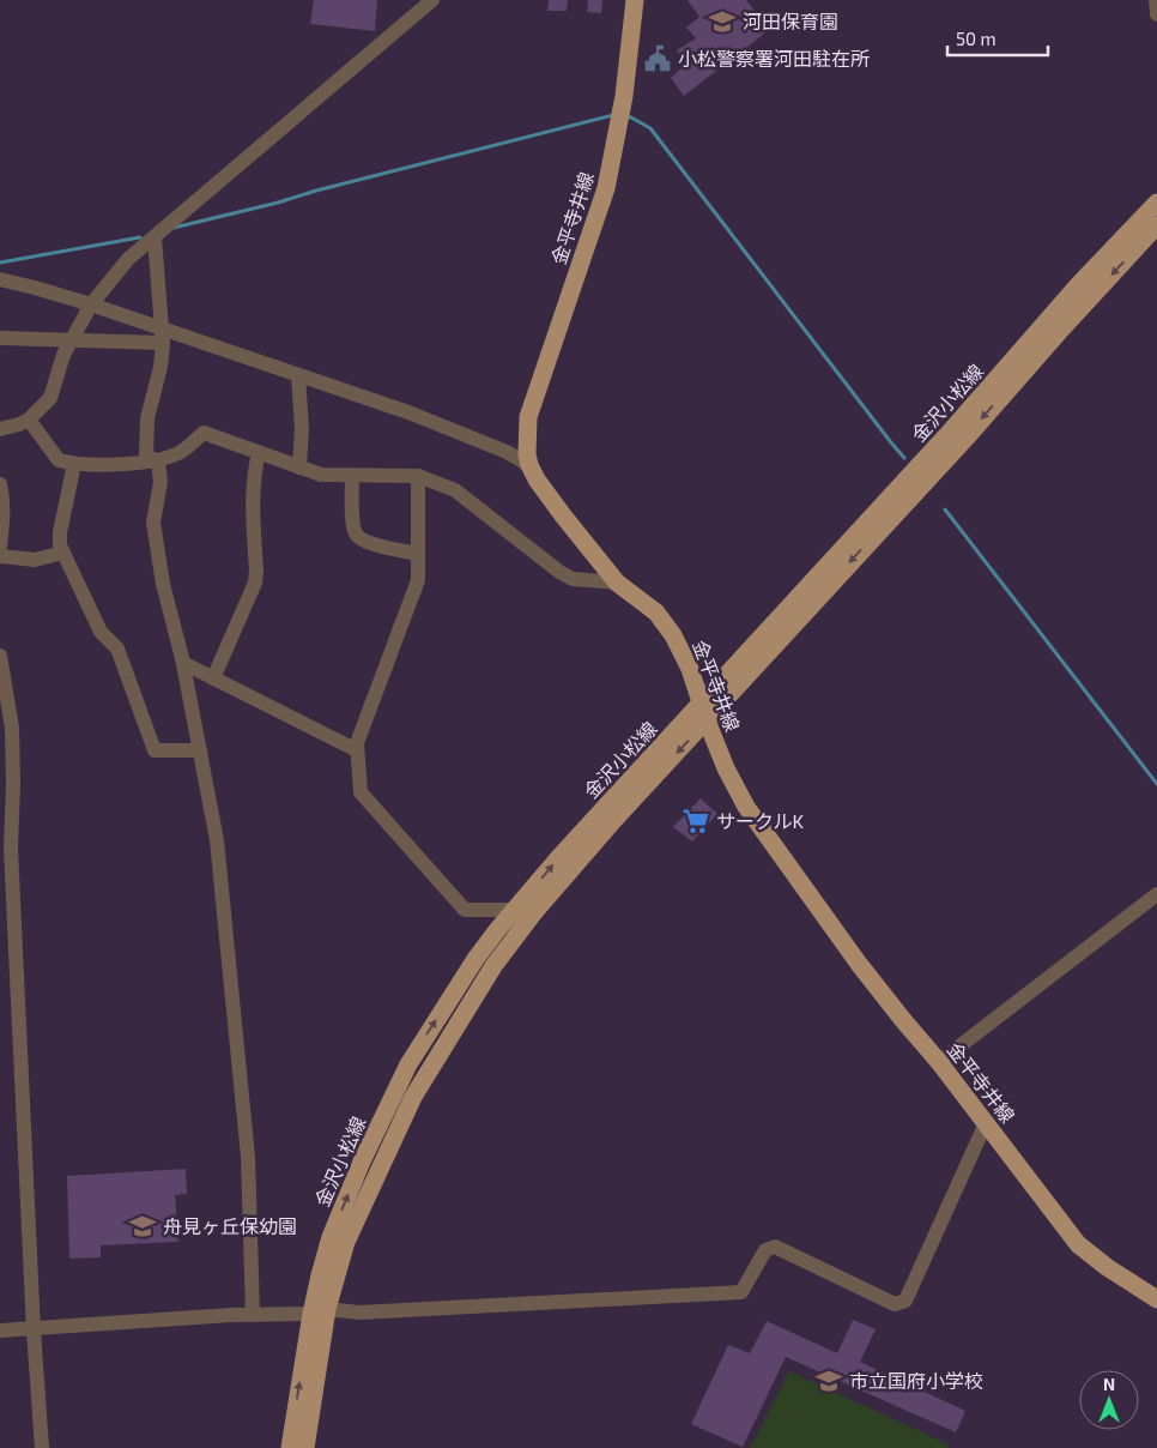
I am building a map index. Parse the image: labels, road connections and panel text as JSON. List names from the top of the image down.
{
  "streets": {
    "main road": ["金平寺井線", "金沢小松線"]
  },
  "crossings": [
    ["金平寺井線", "金沢小松線"]
  ],
  "places": {
    "school or university": ["河田保育園", "舟見ヶ丘保幼園", "市立国府小学校"],
    "public building": ["小松警察署河田駐在所"],
    "supermarket": ["サークルK"]
  },
  "scale_bar": "50 m",
  "north": "top"
}
